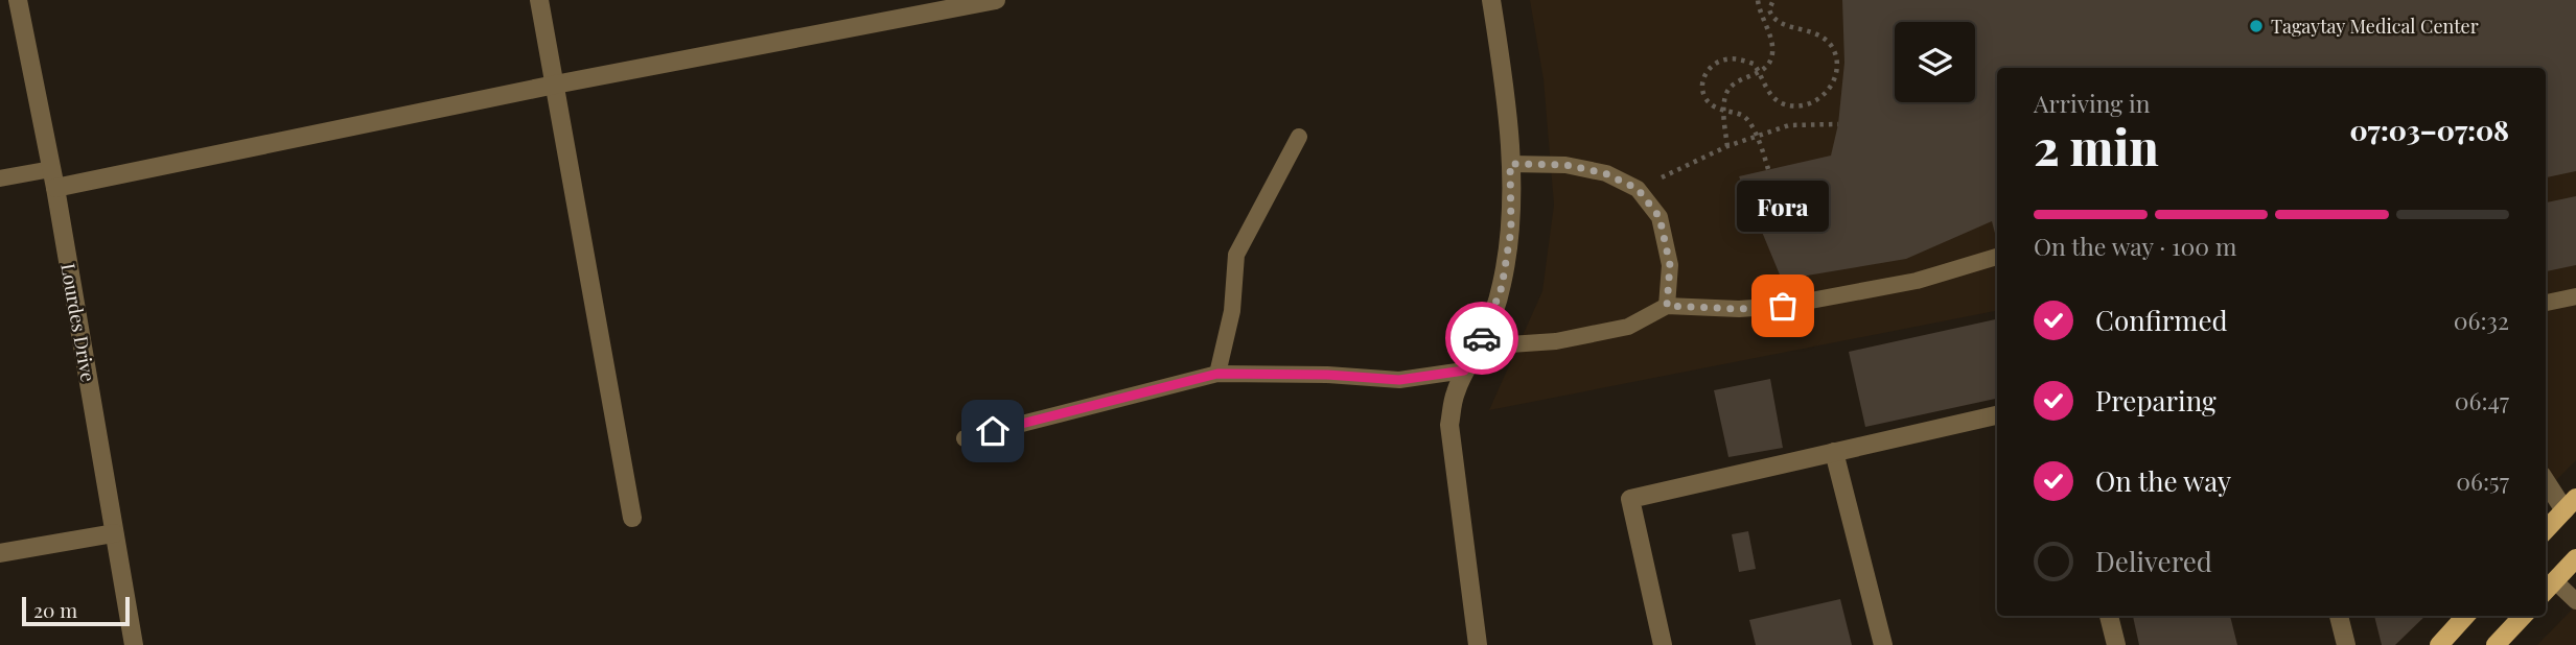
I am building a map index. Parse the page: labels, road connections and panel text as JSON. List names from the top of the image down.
{
  "streets": {
    "street": ["Lourdes Drive"]
  },
  "places": ["Tagaytay Medical Center", "Fora"],
  "scale_bar": "20 m",
  "page": {
    "heading": ["2 min", "Arriving in", "07:03–07:08"],
    "bubble": "Fora",
    "bar": "On the way · 100 m",
    "list": [
      ["Confirmed", "06:32"],
      ["Preparing", "06:47"],
      ["On the way", "06:57"],
      "Delivered"
    ],
    "scale": "20 m"
  }
}
